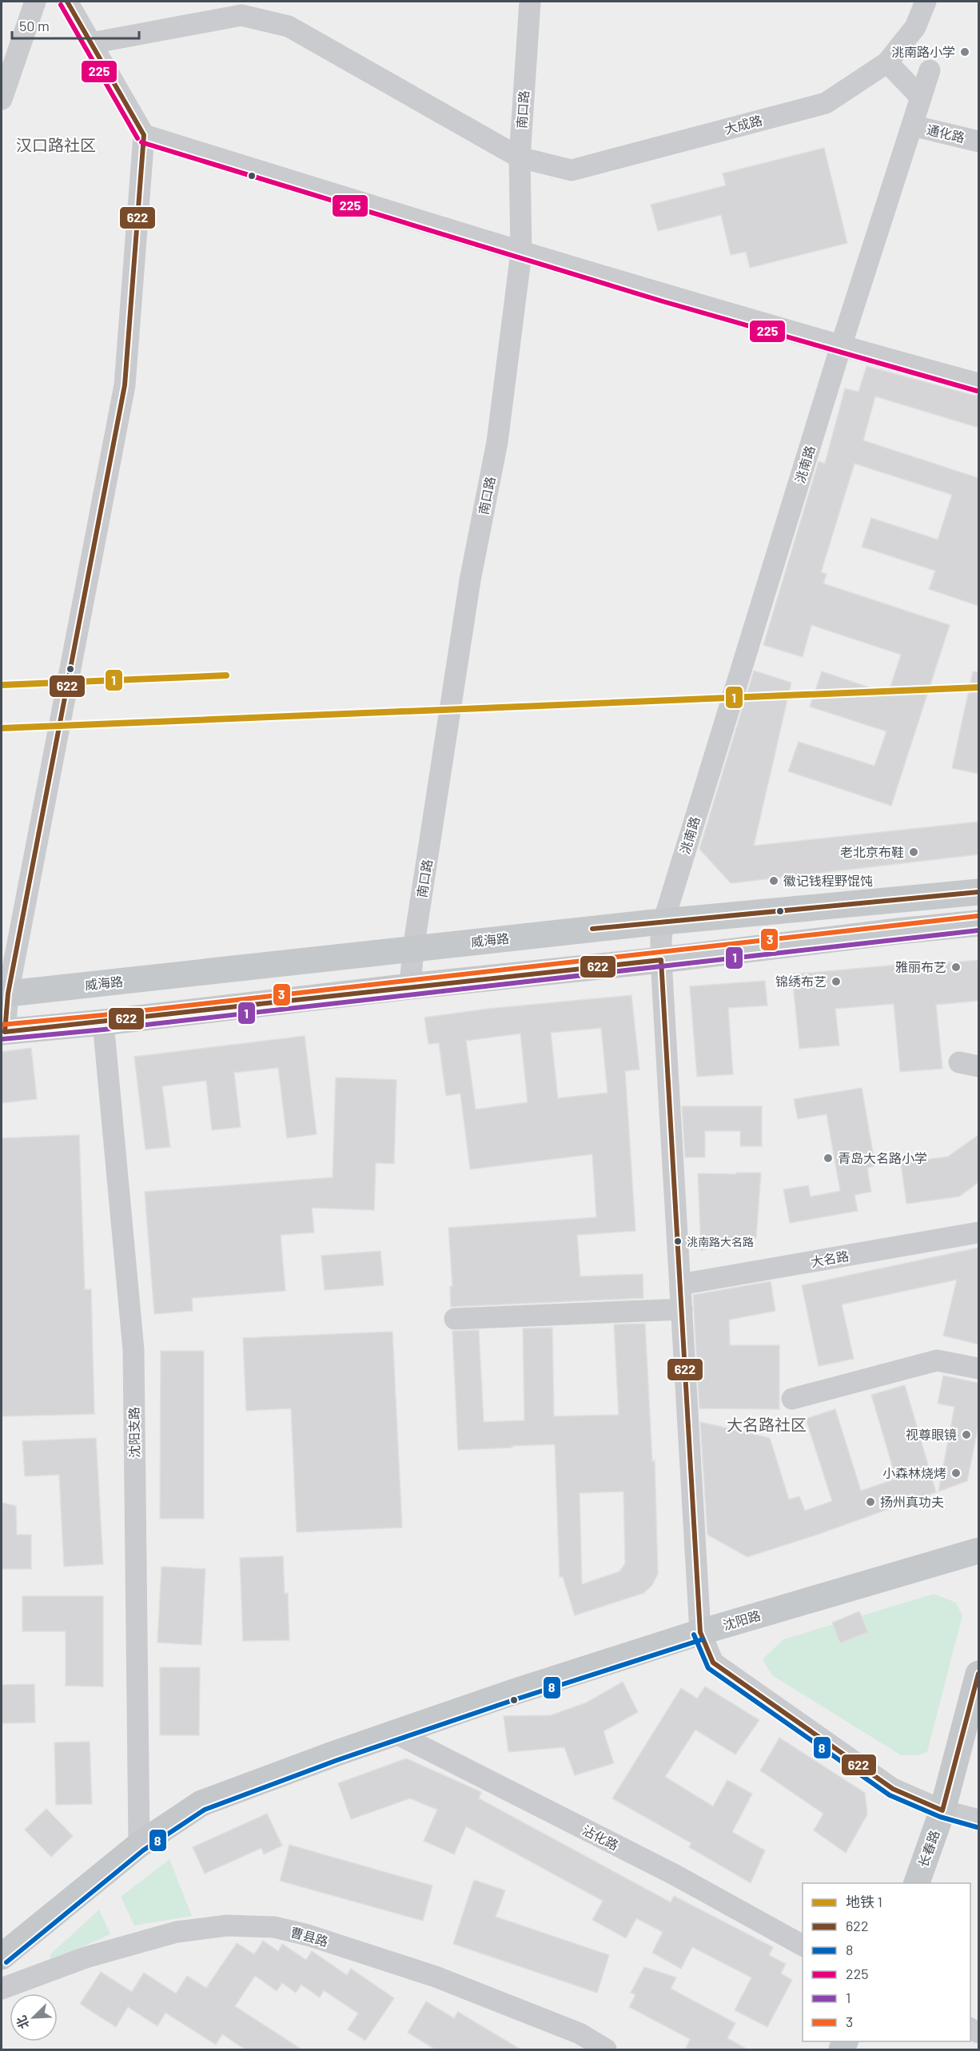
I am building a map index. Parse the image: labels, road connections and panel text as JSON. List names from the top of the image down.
{
  "streets": {
    "main road": ["威海路", "沈阳路", "长春路"],
    "street": [
      "南口路",
      "大成路",
      "通化路",
      "洮南路",
      "大名路",
      "沈阳支路",
      "沾化路",
      "曹县路"
    ]
  },
  "crossings": [
    ["南口路", "大成路"],
    ["南口路", "威海路"],
    ["通化路", "洮南路"],
    ["洮南路", "威海路"],
    ["洮南路", "大名路"],
    ["洮南路", "沈阳路"],
    ["洮南路", "长春路"],
    ["沈阳支路", "沈阳路"],
    ["沈阳路", "沾化路"]
  ],
  "districts": ["汉口路社区", "大名路社区"],
  "places": [
    "洮南路小学",
    "老北京布鞋",
    "徽记钱程野馄饨",
    "雅丽布艺",
    "锦绣布艺",
    "青岛大名路小学",
    "洮南路大名路",
    "视尊眼镜",
    "小森林烧烤",
    "扬州真功夫"
  ],
  "lines": [
    "transit line 622",
    "transit line 225",
    "metro line 1",
    "transit line 3",
    "transit line 1",
    "transit line 8"
  ],
  "legend": [
    "地铁 1",
    "622",
    "8",
    "225",
    "1",
    "3"
  ],
  "scale_bar": "50 m",
  "north": "bottom left"
}
